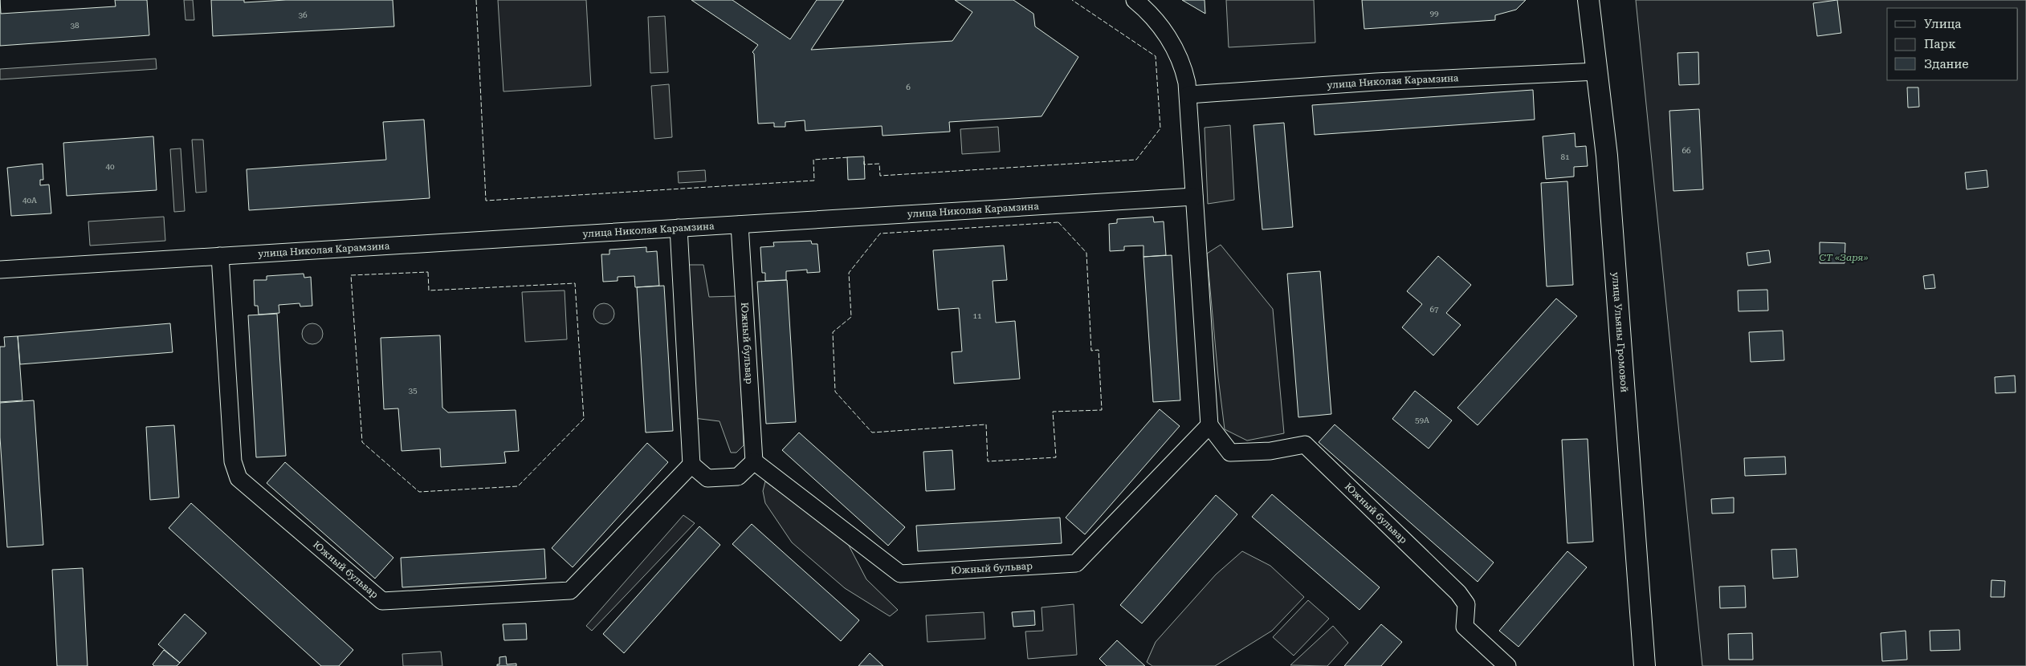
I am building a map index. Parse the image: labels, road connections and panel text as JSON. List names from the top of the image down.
{
  "streets": {
    "main road": ["улица Ульяны Громовой"],
    "street": ["улица Николая Карамзина", "Южный бульвар"]
  },
  "crossings": [
    ["улица Николая Карамзина", "улица Ульяны Громовой"],
    ["улица Николая Карамзина", "Южный бульвар"]
  ],
  "parks": ["СТ «Заря»"],
  "house_numbers": [
    "99",
    "36",
    "38",
    "6",
    "66",
    "81",
    "40",
    "40А",
    "67",
    "11",
    "35",
    "59А"
  ],
  "legend": ["Улица", "Парк", "Здание"]
}
